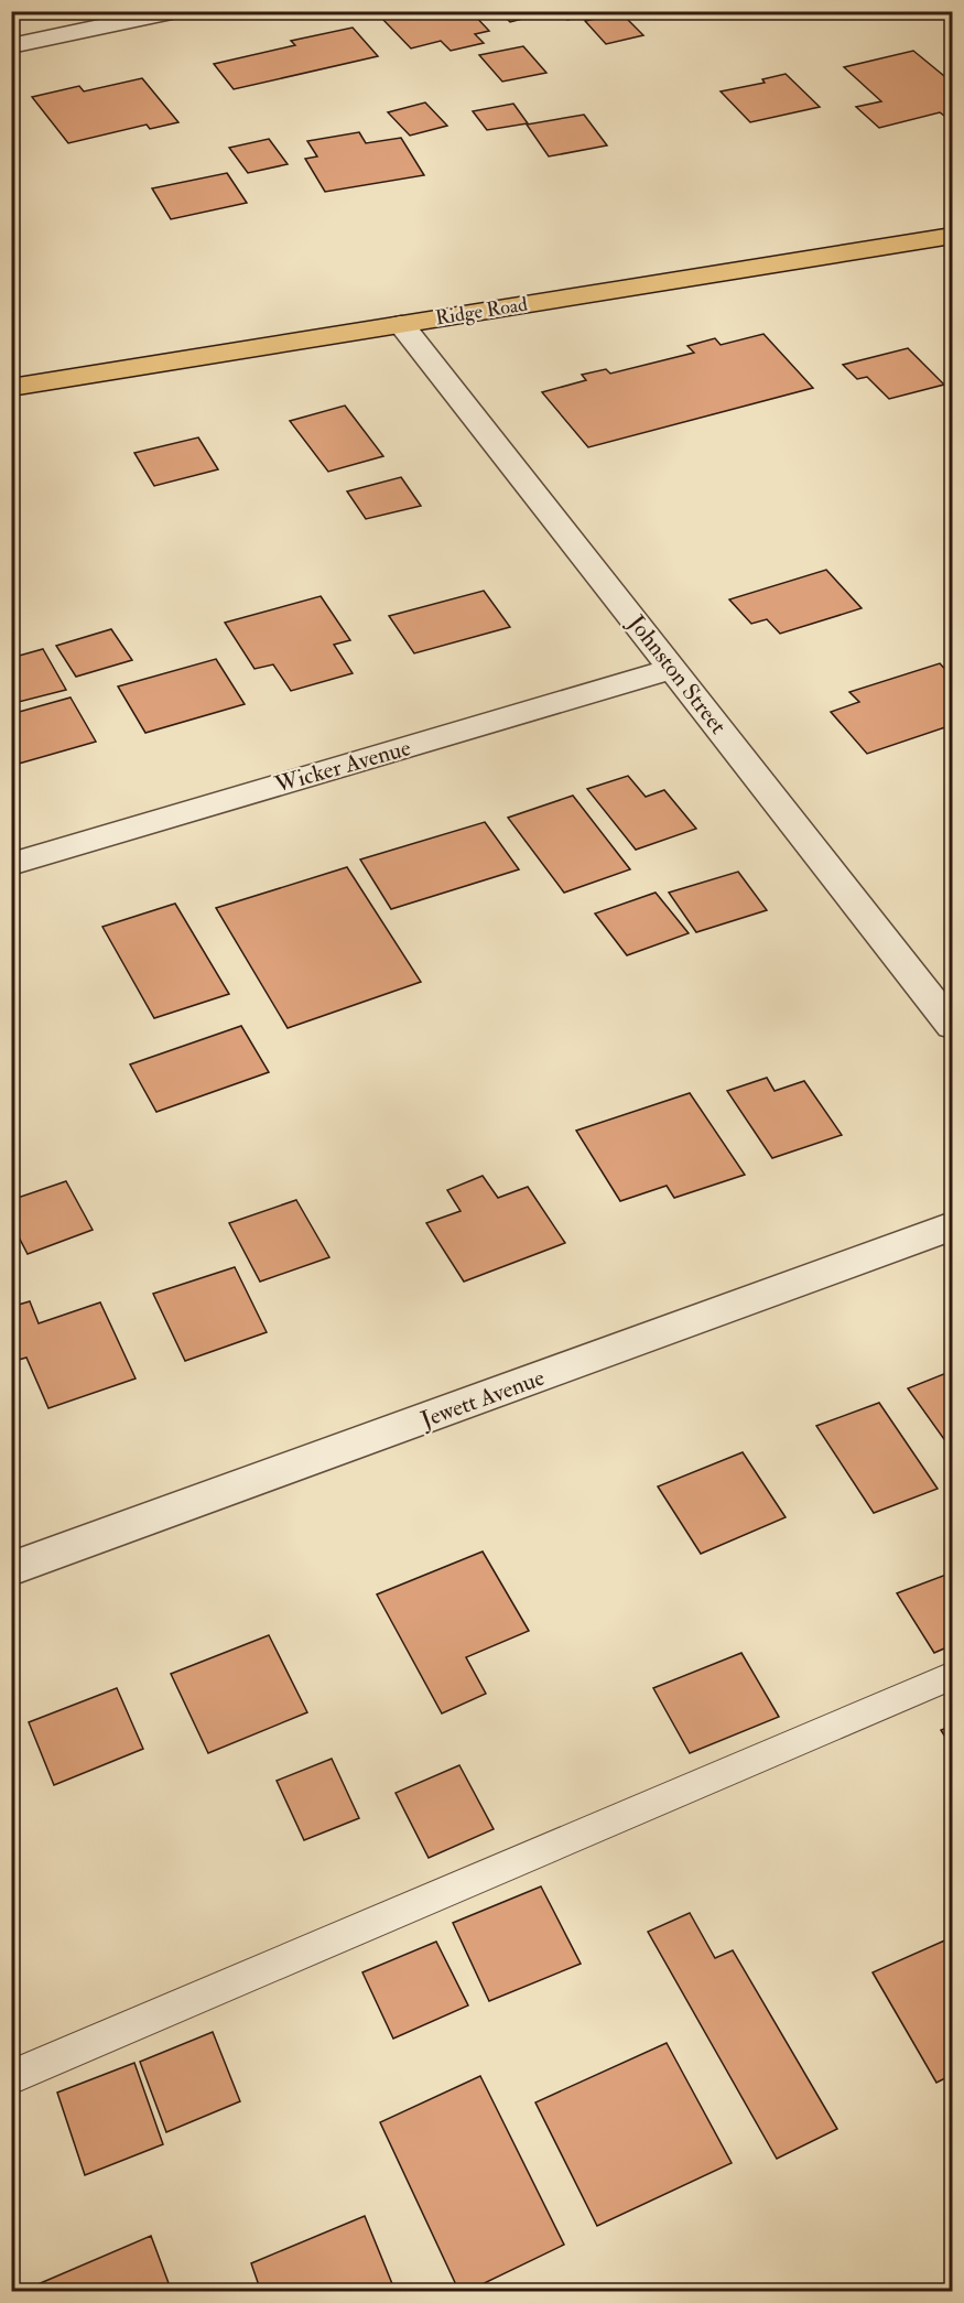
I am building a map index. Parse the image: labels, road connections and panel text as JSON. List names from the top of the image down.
{
  "streets": {
    "main road": ["Ridge Road"],
    "street": ["Johnston Street", "Wicker Avenue", "Jewett Avenue"]
  },
  "crossings": [
    ["Ridge Road", "Johnston Street"],
    ["Johnston Street", "Wicker Avenue"]
  ]
}
